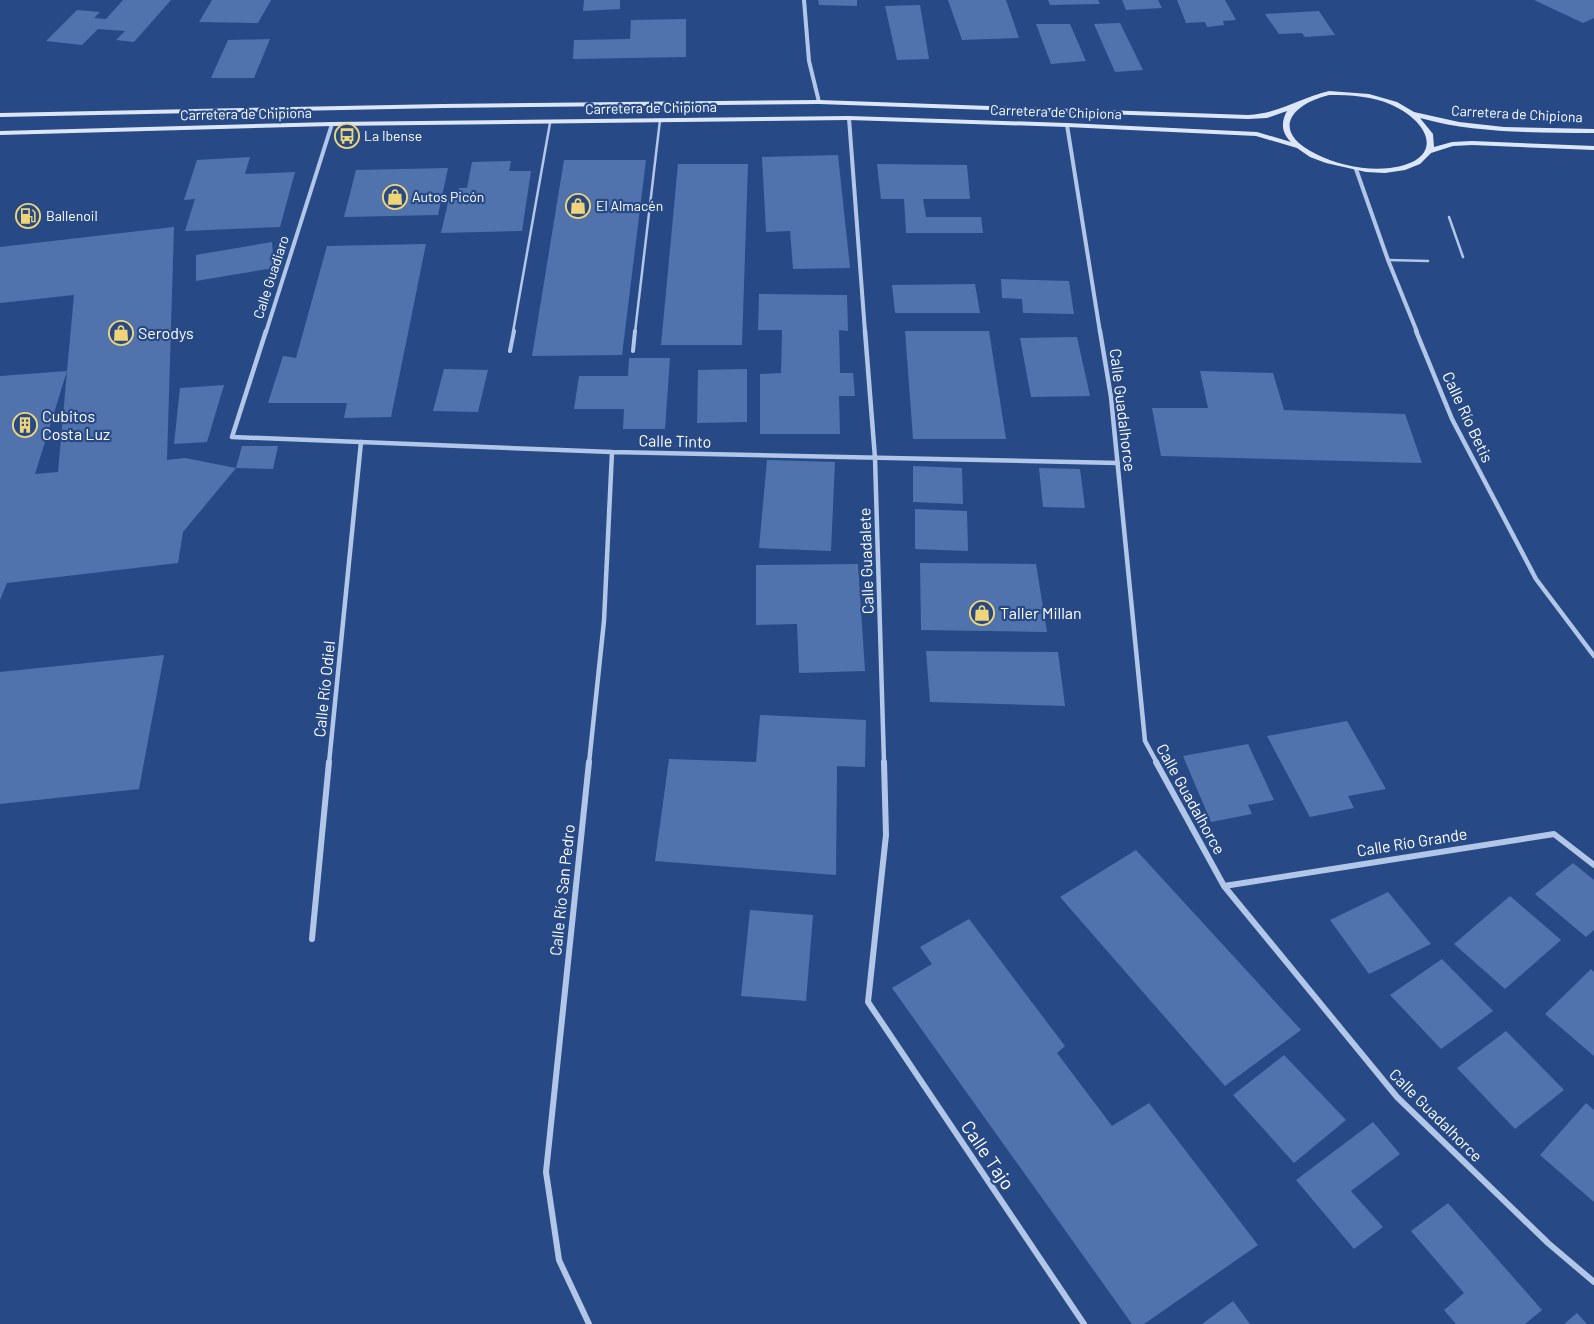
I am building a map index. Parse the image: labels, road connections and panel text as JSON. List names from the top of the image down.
{
  "streets": {
    "main road": ["Carretera de Chipiona"],
    "street": [
      "Calle Guadiaro",
      "Calle Guadalhorce",
      "Calle Río Betis",
      "Calle Tinto",
      "Calle Guadalete",
      "Calle Río Odiel",
      "Calle Río Grande",
      "Calle Río San Pedro",
      "Calle Tajo"
    ]
  },
  "crossings": [
    ["Carretera de Chipiona", "Calle Guadiaro"],
    ["Carretera de Chipiona", "Calle Guadalhorce"],
    ["Carretera de Chipiona", "Calle Río Betis"],
    ["Carretera de Chipiona", "Calle Guadalete"],
    ["Calle Guadiaro", "Calle Tinto"],
    ["Calle Guadalhorce", "Calle Tinto"],
    ["Calle Guadalhorce", "Calle Río Grande"],
    ["Calle Tinto", "Calle Guadalete"],
    ["Calle Tinto", "Calle Río Odiel"],
    ["Calle Tinto", "Calle Río San Pedro"],
    ["Calle Guadalete", "Calle Tajo"]
  ],
  "places": {
    "bus stop": ["La Ibense"],
    "shop": [
      "Autos Picón",
      "El Almacén",
      "Serodys",
      "Taller Millan"
    ],
    "fuel station": ["Ballenoil"],
    "building": ["Cubitos Costa Luz"]
  }
}
